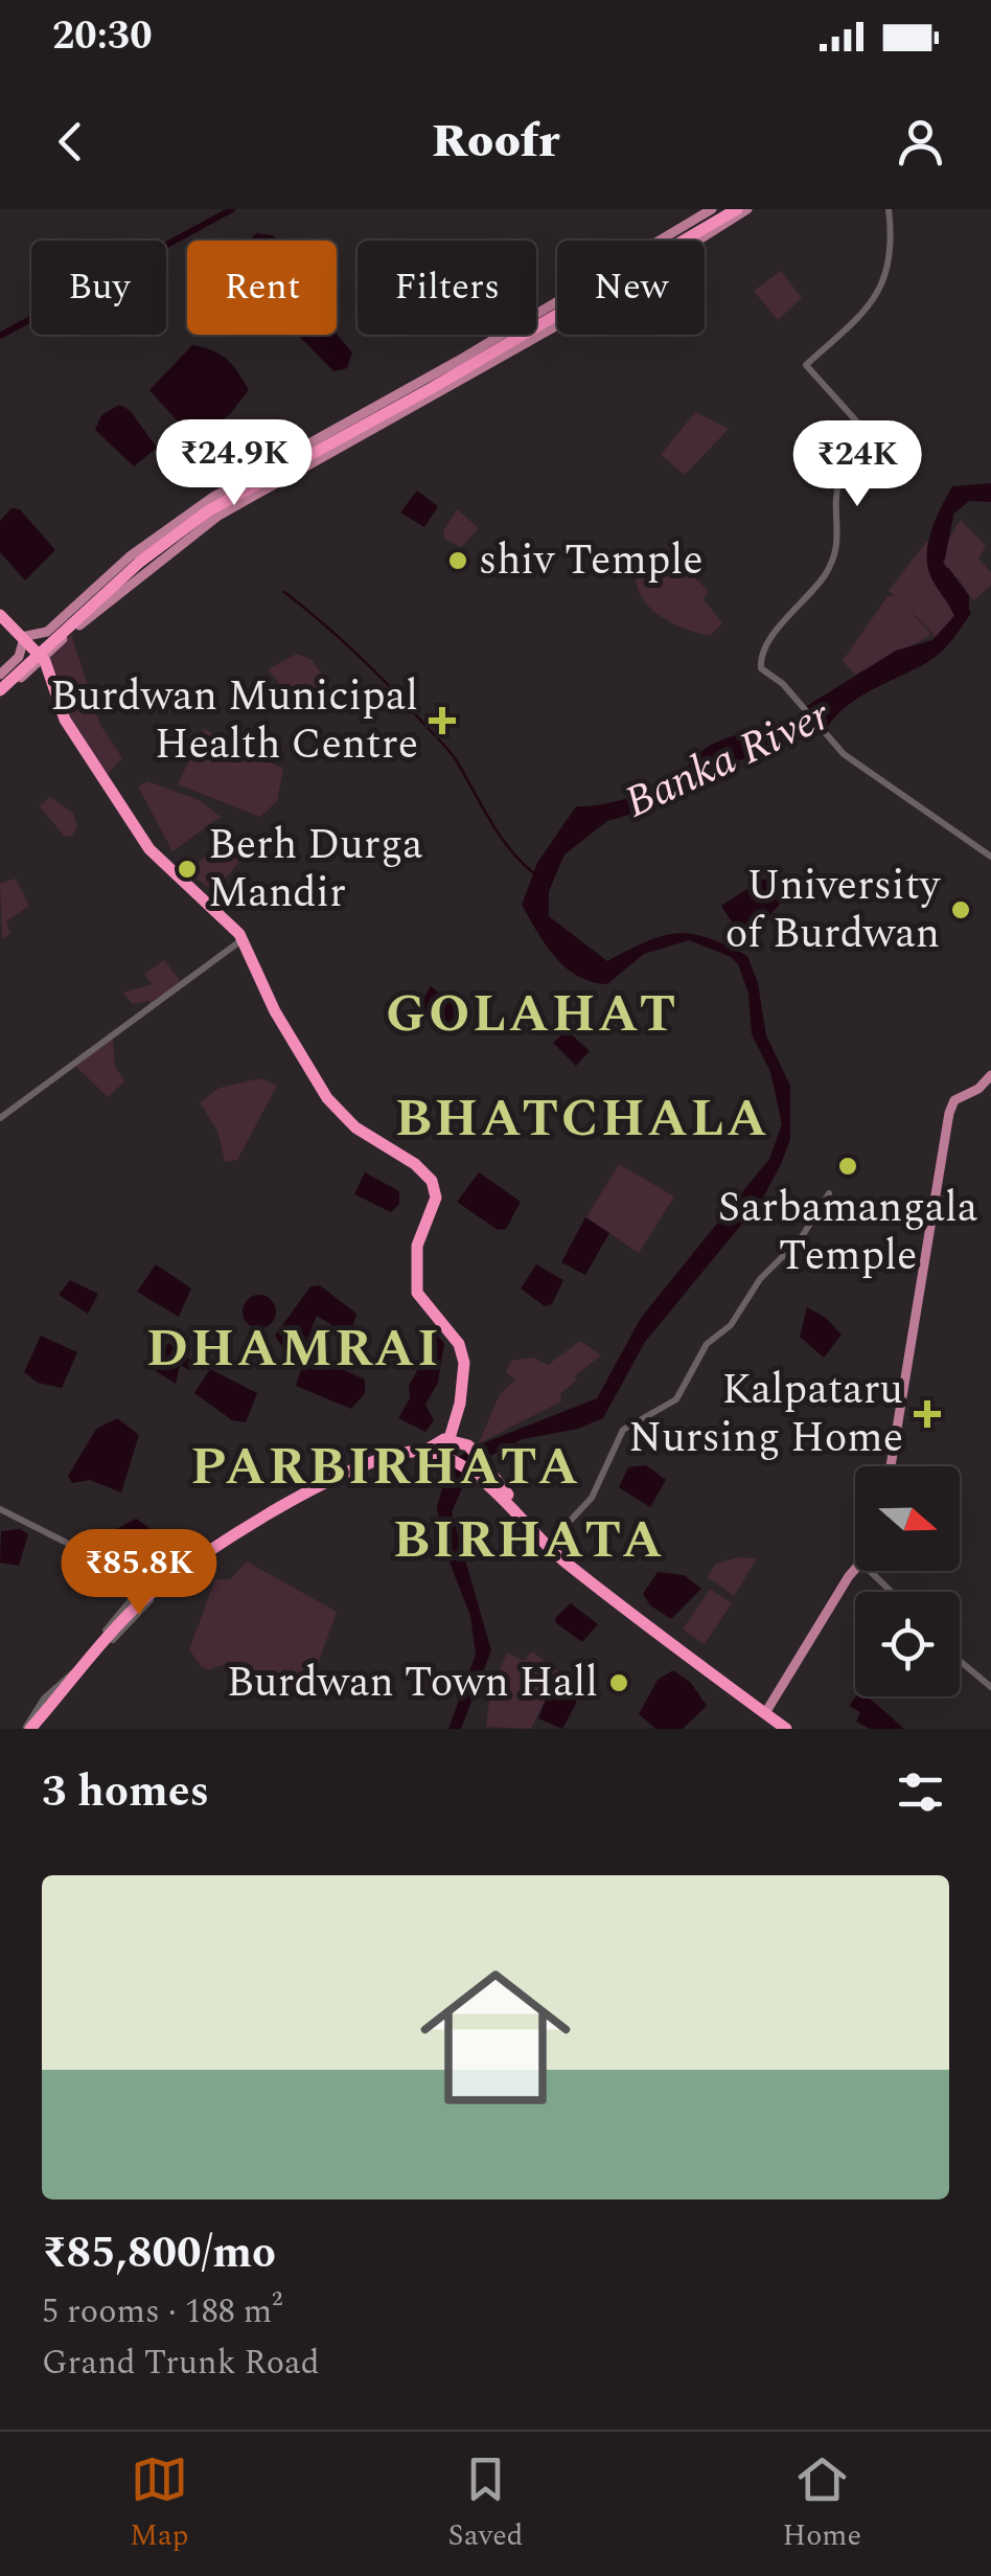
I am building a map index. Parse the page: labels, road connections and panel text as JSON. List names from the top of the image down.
{
  "districts": [
    "GOLAHAT",
    "BHATCHALA",
    "DHAMRAI",
    "PARBIRHATA",
    "BIRHATA"
  ],
  "water": ["Banka River"],
  "places": {
    "other": [
      "shiv Temple",
      "Berh Durga Mandir",
      "University of Burdwan",
      "Sarbamangala Temple",
      "Burdwan Town Hall"
    ],
    "health": ["Burdwan Municipal Health Centre", "Kalpataru Nursing Home"]
  },
  "north": "right",
  "page": {
    "status": "20:30",
    "header": "Roofr",
    "chip": [
      "Buy",
      "Rent",
      "Filters",
      "New"
    ],
    "price": ["₹24.9K", "₹24K", "₹85.8K"],
    "heading": "3 homes",
    "list": [
      {
        "name": "₹85,800/mo",
        "note": "5 rooms · 188 m² · Grand Trunk Road"
      }
    ],
    "tabs": ["Map", "Saved", "Home"]
  }
}
